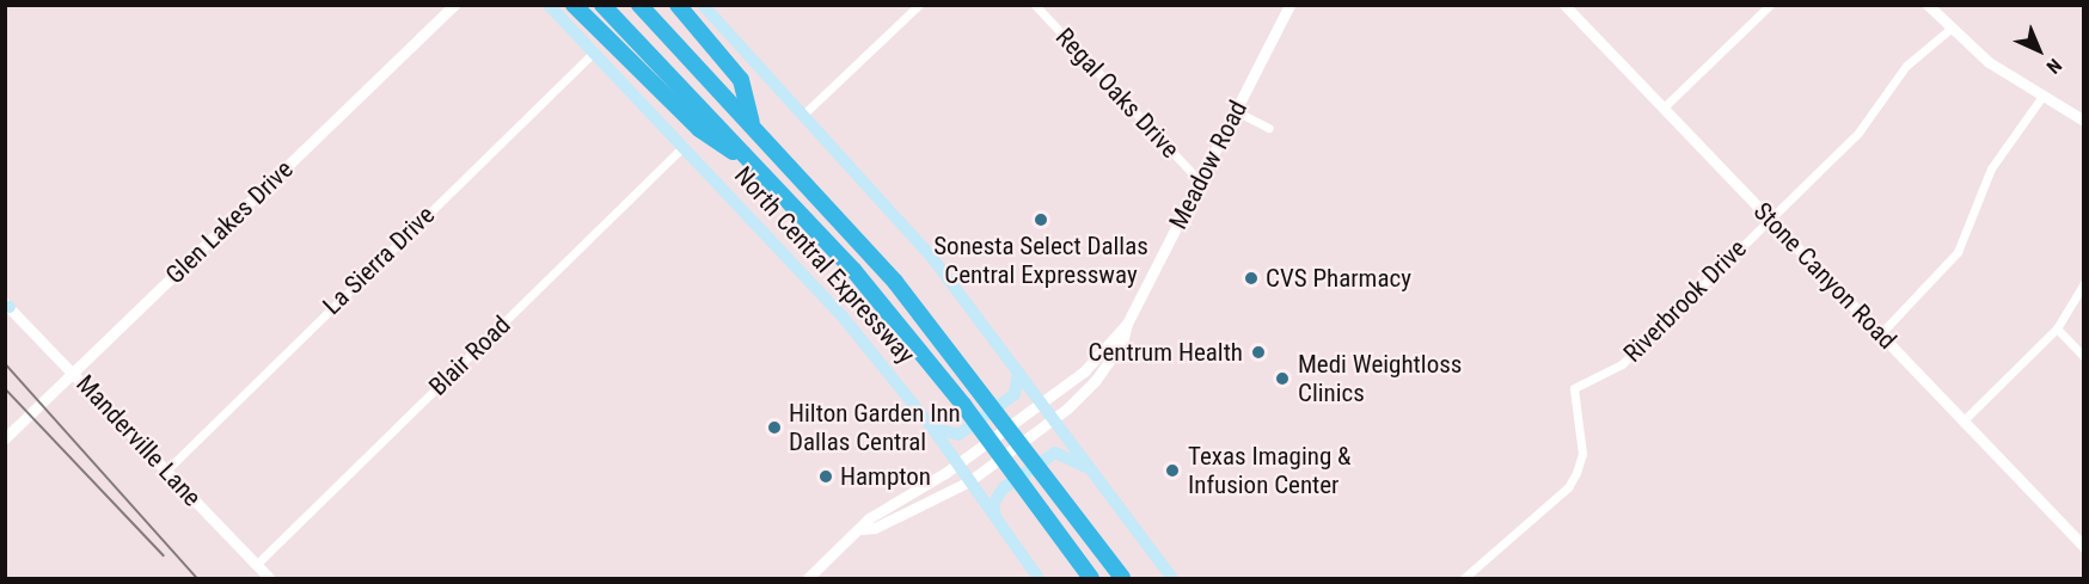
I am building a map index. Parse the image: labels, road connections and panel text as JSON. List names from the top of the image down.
{
  "streets": {
    "highway": ["North Central Expressway"],
    "street": [
      "Regal Oaks Drive",
      "Meadow Road",
      "Glen Lakes Drive",
      "La Sierra Drive",
      "Stone Canyon Road",
      "Riverbrook Drive",
      "Blair Road",
      "Manderville Lane"
    ]
  },
  "crossings": [
    ["Regal Oaks Drive", "Meadow Road"],
    ["Meadow Road", "North Central Expressway"],
    ["Glen Lakes Drive", "Manderville Lane"],
    ["La Sierra Drive", "North Central Expressway"],
    ["La Sierra Drive", "Manderville Lane"],
    ["North Central Expressway", "Blair Road"],
    ["Stone Canyon Road", "Riverbrook Drive"],
    ["Blair Road", "Manderville Lane"]
  ],
  "places": [
    "Sonesta Select Dallas Central Expressway",
    "CVS Pharmacy",
    "Centrum Health",
    "Medi Weightloss Clinics",
    "Hilton Garden Inn Dallas Central",
    "Texas Imaging & Infusion Center",
    "Hampton"
  ],
  "north": "bottom right"
}
